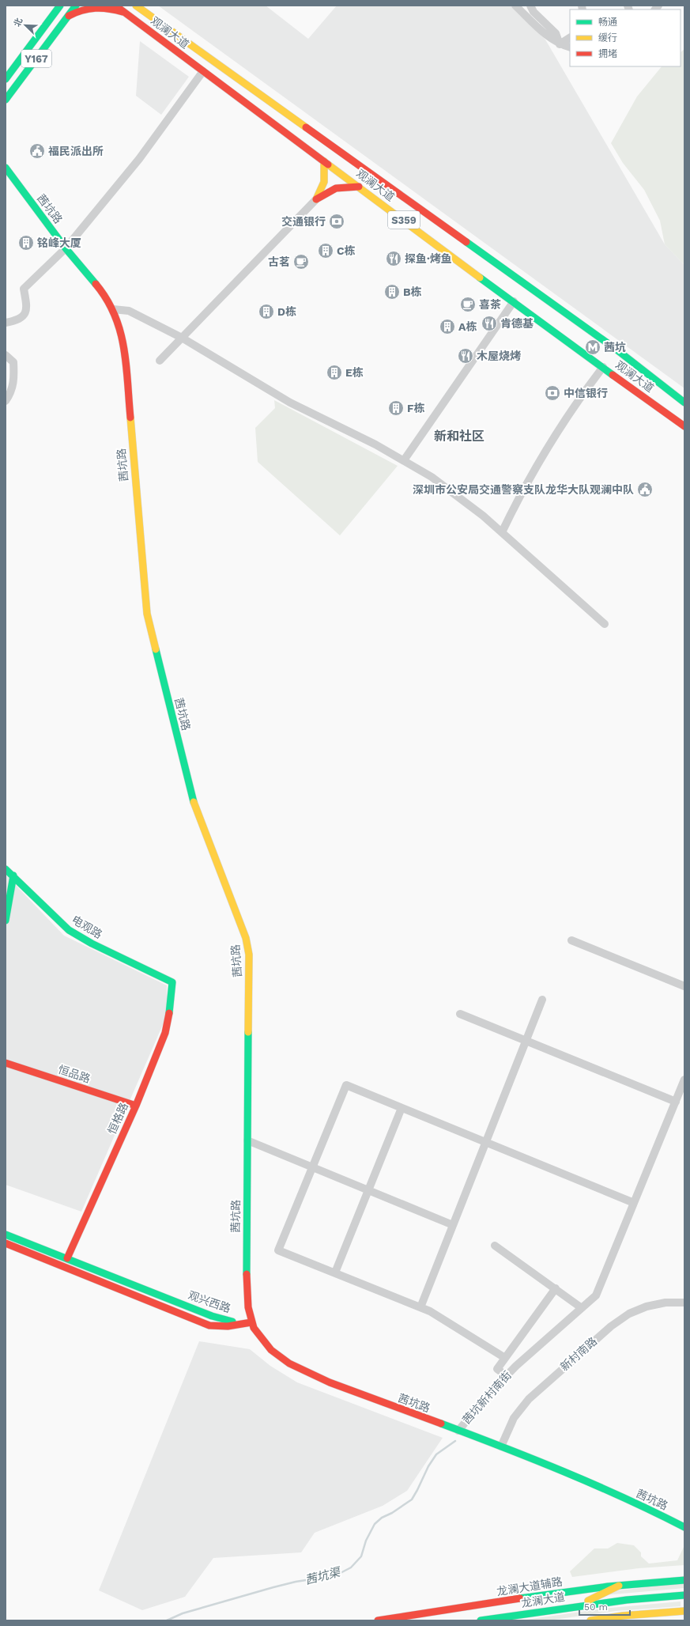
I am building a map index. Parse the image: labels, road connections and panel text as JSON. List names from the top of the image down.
{
  "streets": {
    "main road": [
      "观澜大道",
      "Y167",
      "茜坑路",
      "S359",
      "电观路",
      "恒品路",
      "恒格路",
      "观兴西路",
      "龙澜大道辅路",
      "龙澜大道"
    ],
    "street": ["新村南路", "茜坑新村南街"]
  },
  "crossings": [
    ["茜坑路", "观兴西路"],
    ["茜坑路", "新村南路"],
    ["茜坑路", "茜坑新村南街"],
    ["电观路", "恒格路"],
    ["恒品路", "恒格路"],
    ["恒格路", "观兴西路"]
  ],
  "districts": ["新和社区"],
  "water": ["茜坑渠"],
  "places": {
    "public building": ["福民派出所", "深圳市公安局交通警察支队龙华大队观澜中队"],
    "bank": ["交通银行", "中信银行"],
    "building": [
      "铭峰大厦",
      "C栋",
      "B栋",
      "D栋",
      "A栋",
      "E栋",
      "F栋"
    ],
    "restaurant": ["探鱼·烤鱼", "肯德基", "木屋烧烤"],
    "cafe": ["古茗", "喜茶"],
    "metro station": ["茜坑"]
  },
  "legend": ["畅通", "缓行", "拥堵"],
  "scale_bar": "50 m",
  "north": "top left"
}
